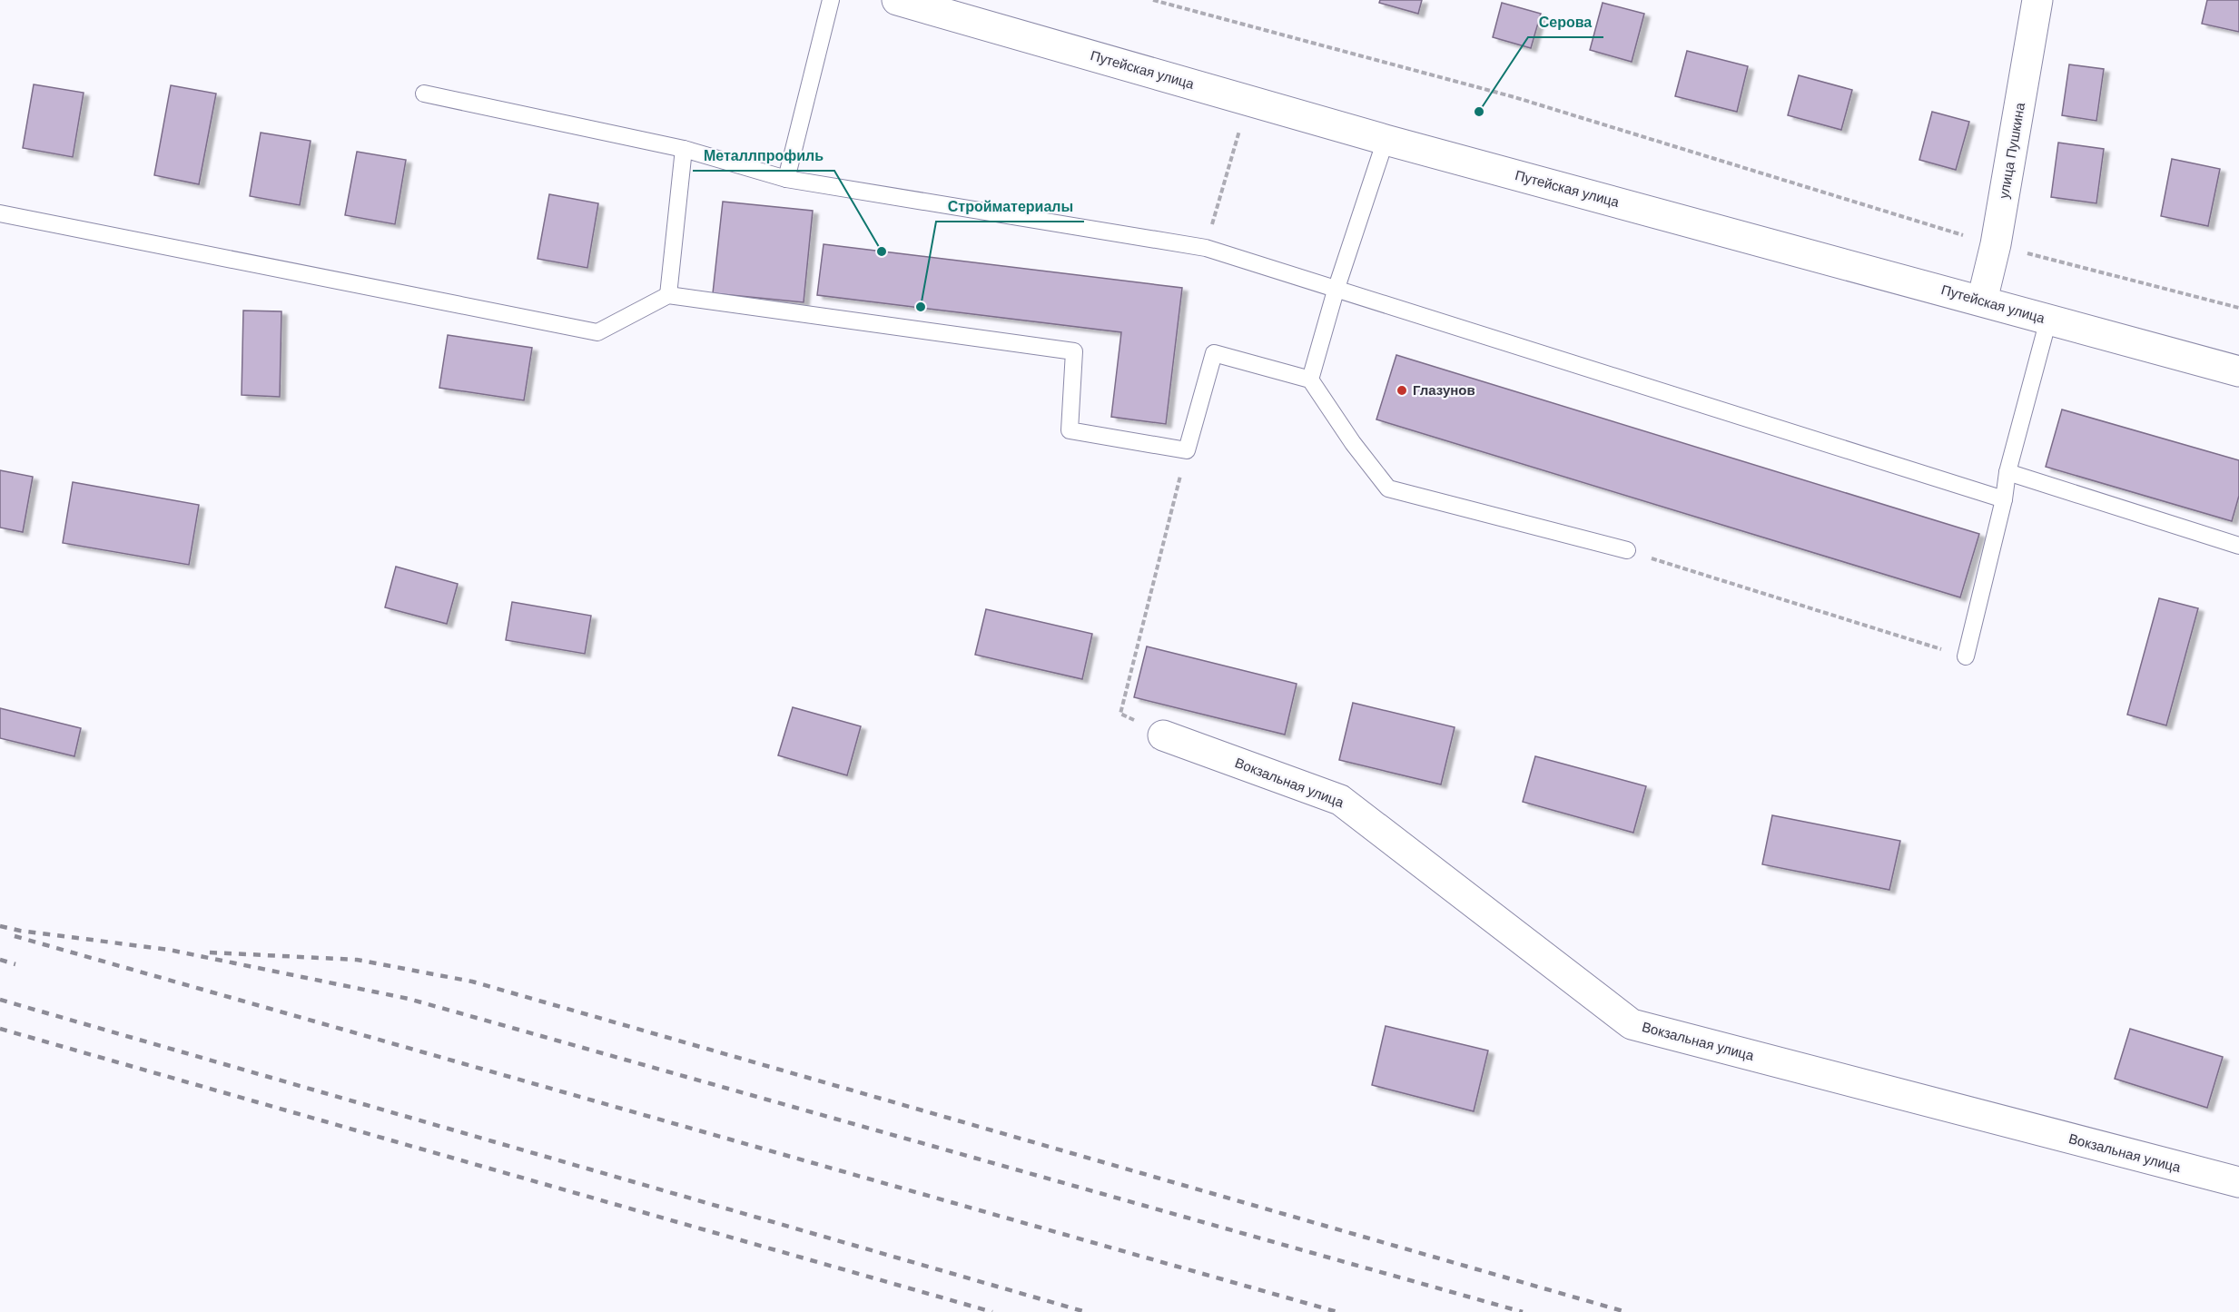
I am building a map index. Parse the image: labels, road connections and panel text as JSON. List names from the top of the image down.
{
  "streets": {
    "street": ["Путейская улица", "улица Пушкина", "Вокзальная улица"]
  },
  "crossings": [
    ["Путейская улица", "улица Пушкина"]
  ],
  "places": [
    "Серова",
    "Металлпрофиль",
    "Стройматериалы",
    "Глазунов"
  ]
}
